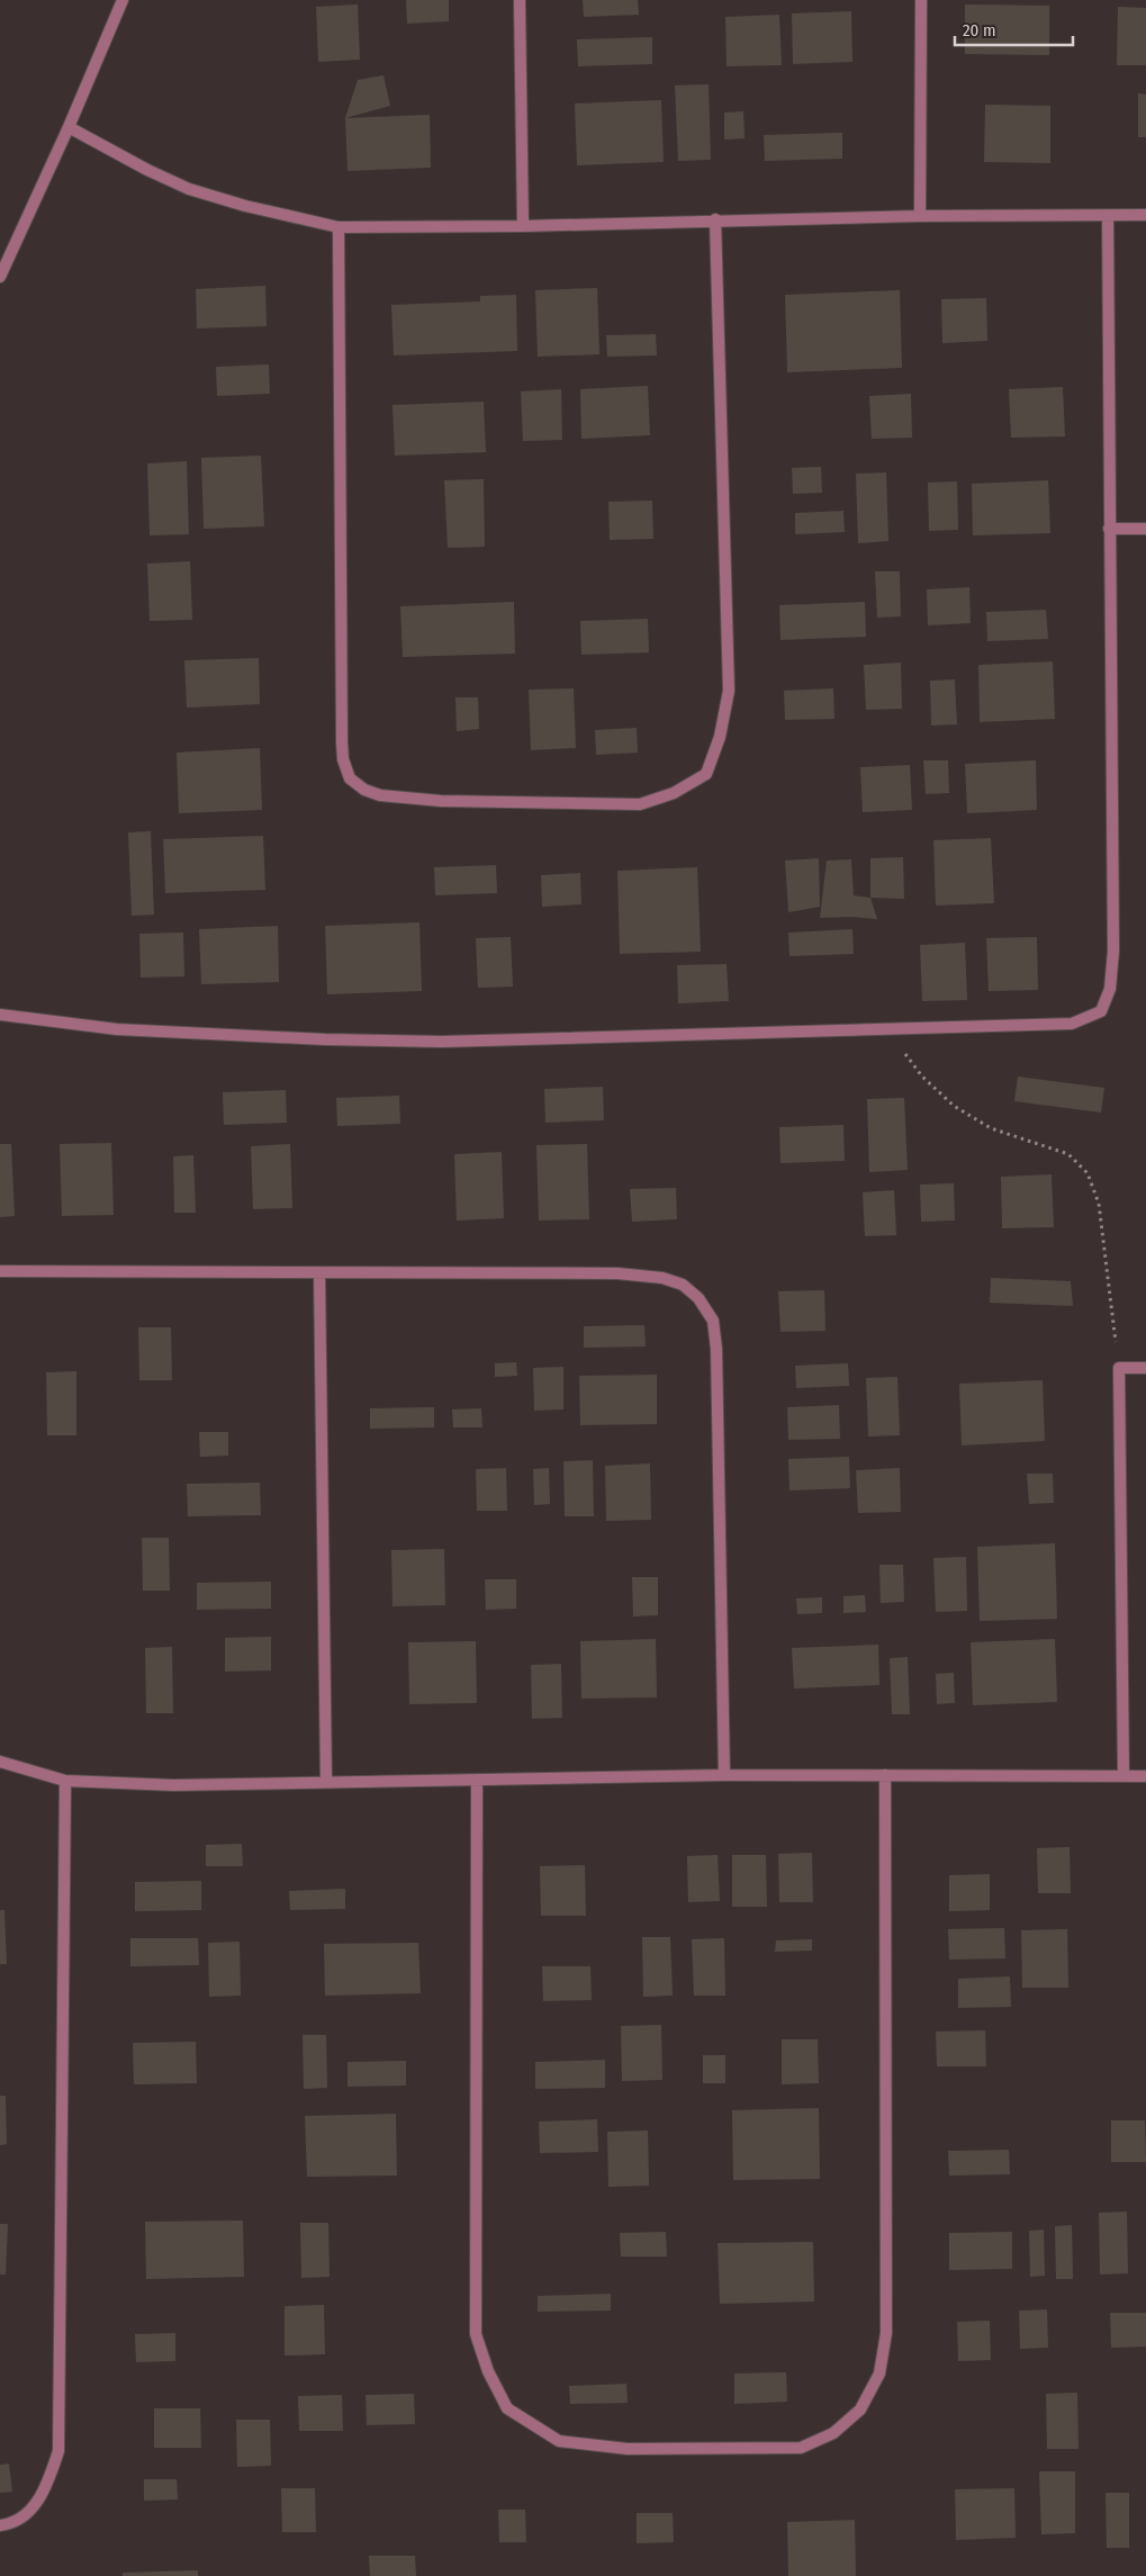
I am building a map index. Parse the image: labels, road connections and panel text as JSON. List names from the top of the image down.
{
  "scale_bar": "20 m"
}
